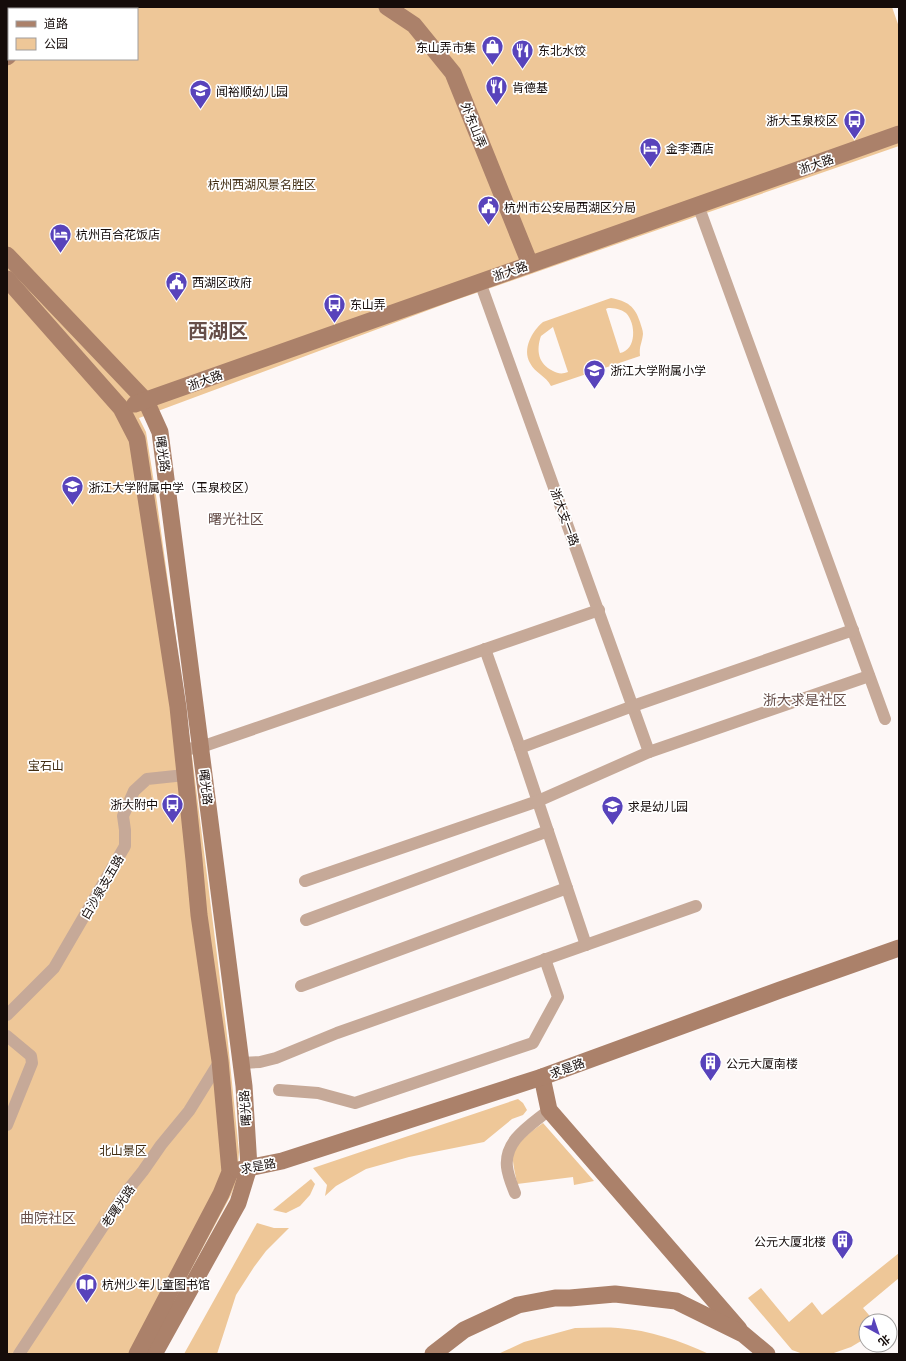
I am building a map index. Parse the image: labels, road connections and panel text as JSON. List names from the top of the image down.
{
  "streets": {
    "main road": [
      "外东山弄",
      "浙大路",
      "曙光路",
      "求是路"
    ],
    "street": ["浙大支一路", "白沙泉支五路", "老曙光路"]
  },
  "crossings": [
    ["外东山弄", "浙大路"],
    ["浙大路", "曙光路"],
    ["浙大路", "浙大支一路"],
    ["曙光路", "白沙泉支五路"],
    ["曙光路", "求是路"],
    ["曙光路", "老曙光路"]
  ],
  "districts": [
    "西湖区",
    "曙光社区",
    "浙大求是社区",
    "曲院社区"
  ],
  "parks": ["杭州西湖风景名胜区", "宝石山", "北山景区"],
  "places": {
    "shop": ["东山弄市集"],
    "restaurant": ["东北水饺", "肯德基"],
    "school or university": [
      "闻裕顺幼儿园",
      "浙江大学附属小学",
      "浙江大学附属中学（玉泉校区）",
      "求是幼儿园"
    ],
    "bus stop": ["浙大玉泉校区", "东山弄", "浙大附中"],
    "hotel": ["金李酒店", "杭州百合花饭店"],
    "public building": ["杭州市公安局西湖区分局", "西湖区政府"],
    "building": ["公元大厦南楼", "公元大厦北楼"],
    "library": ["杭州少年儿童图书馆"]
  },
  "legend": ["道路", "公园"],
  "north": "bottom right"
}
